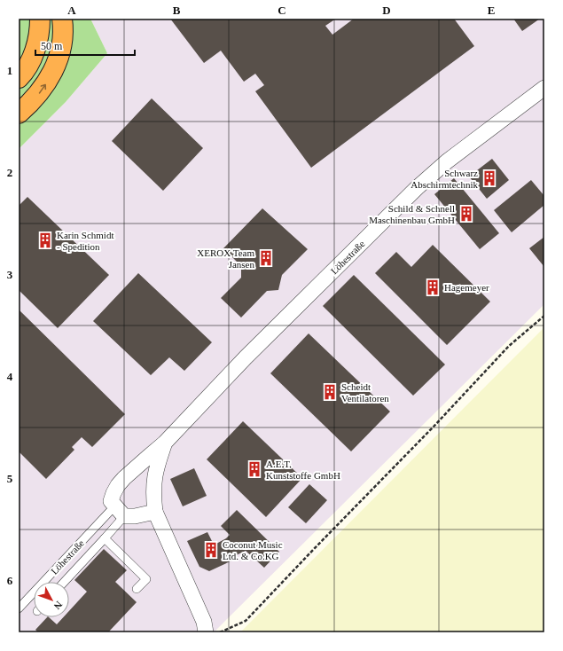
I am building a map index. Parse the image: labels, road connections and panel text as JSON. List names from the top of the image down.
{
  "streets": {
    "street": ["Löhestraße"]
  },
  "places": {
    "building": [
      "Schwarz Abschirmtechnik",
      "Schild & Schnell Maschinenbau GmbH",
      "Karin Schmidt - Spedition",
      "XEROX Team Jansen",
      "Hagemeyer",
      "Scheidt Ventilatoren",
      "A.E.T. Kunststoffe GmbH",
      "Coconut Music Ltd. & Co.KG"
    ]
  },
  "scale_bar": "50 m",
  "north": "bottom right",
  "grid": {
    "columns": [
      "A",
      "B",
      "C",
      "D",
      "E"
    ],
    "rows": [
      "1",
      "2",
      "3",
      "4",
      "5",
      "6"
    ]
  }
}
